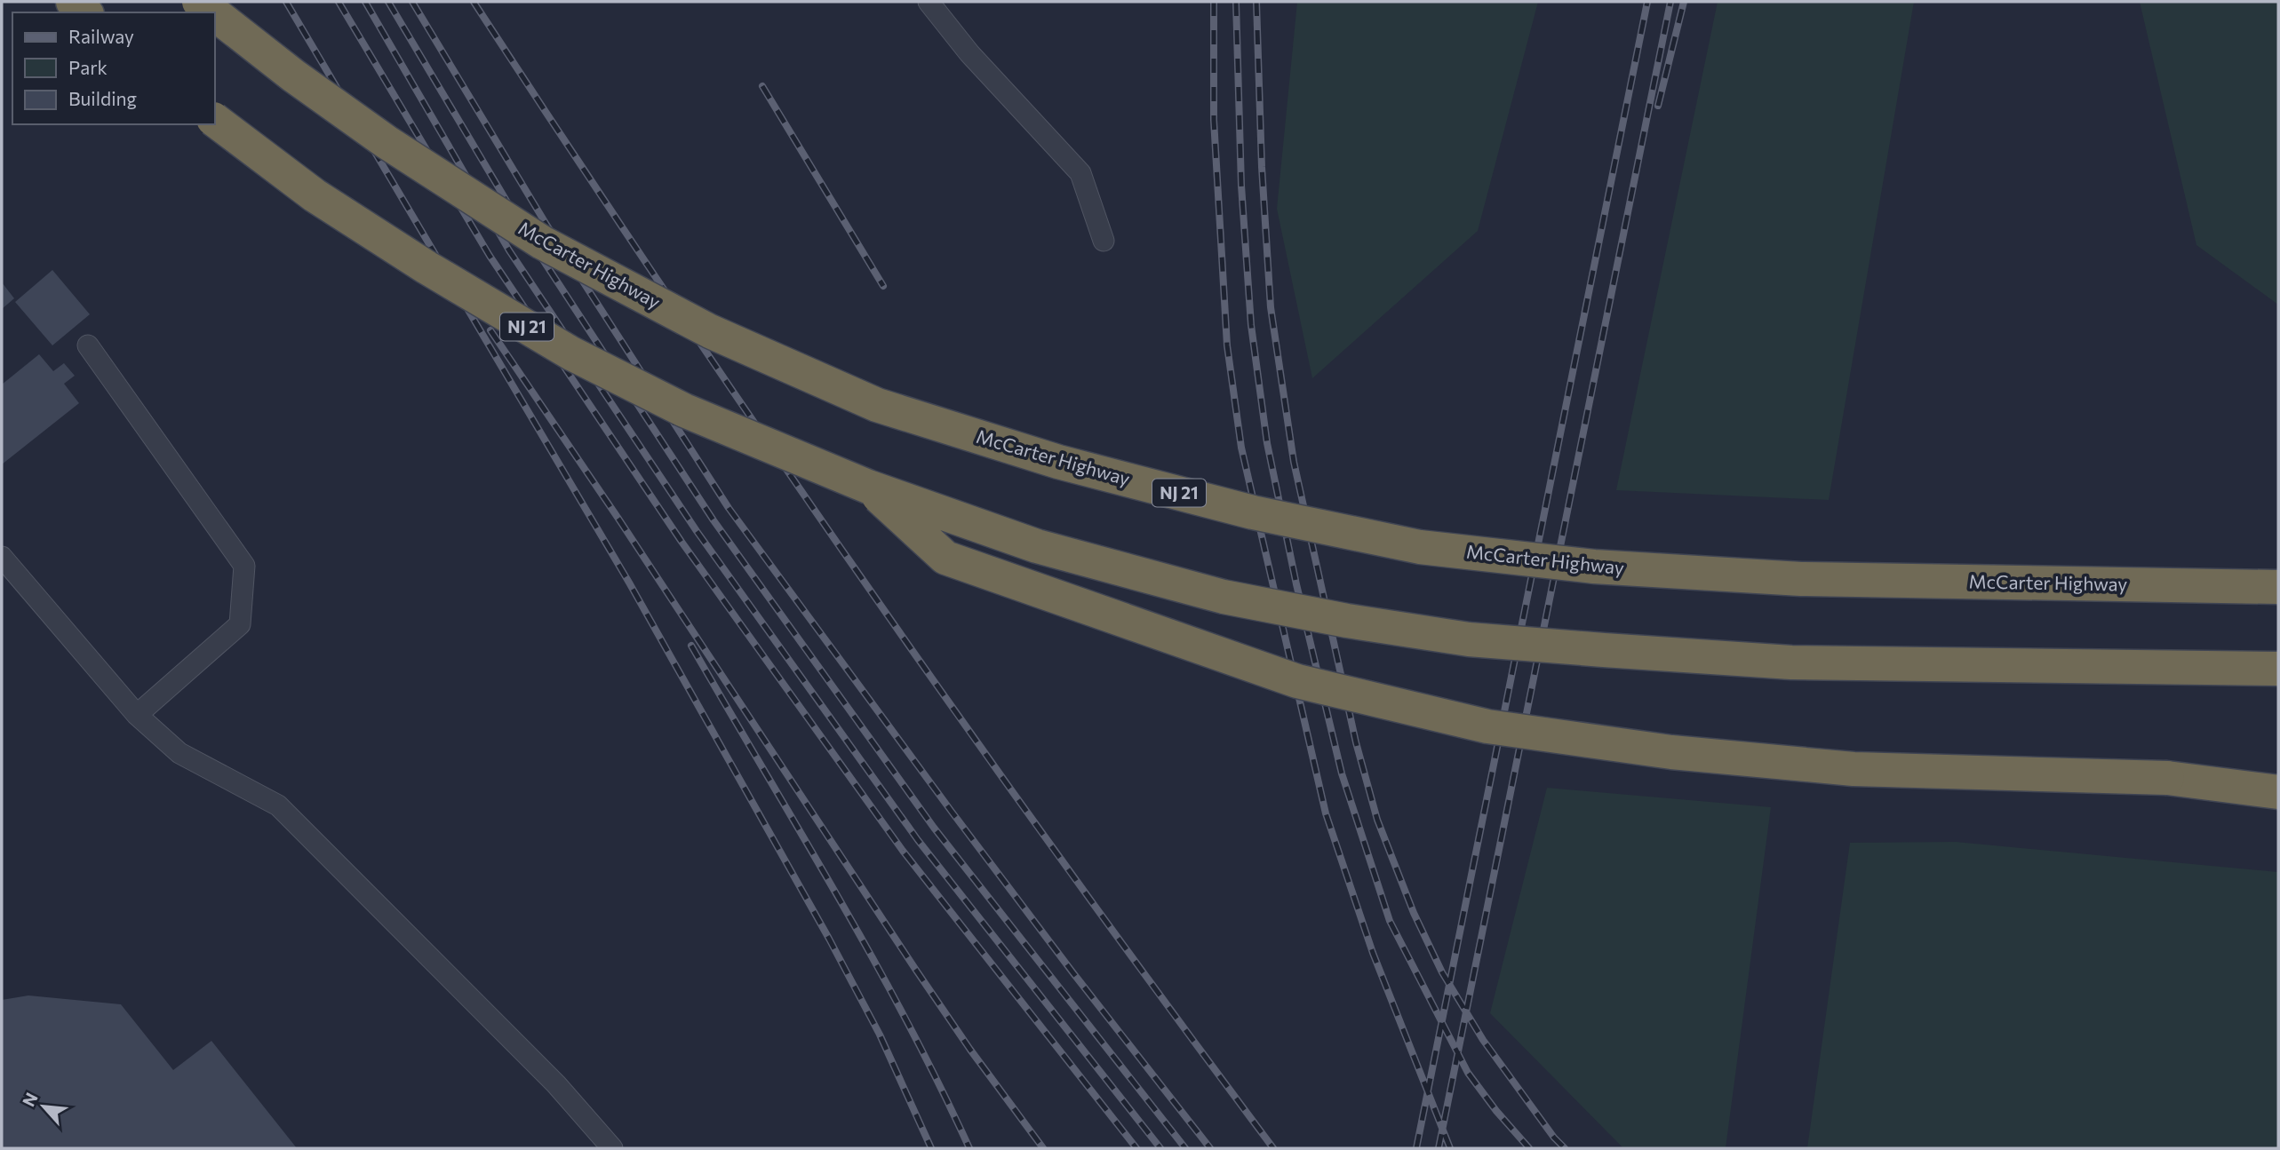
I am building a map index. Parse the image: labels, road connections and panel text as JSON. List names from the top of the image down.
{
  "streets": {
    "highway": ["McCarter Highway", "NJ 21"]
  },
  "legend": ["Railway", "Park", "Building"],
  "north": "top left"
}
